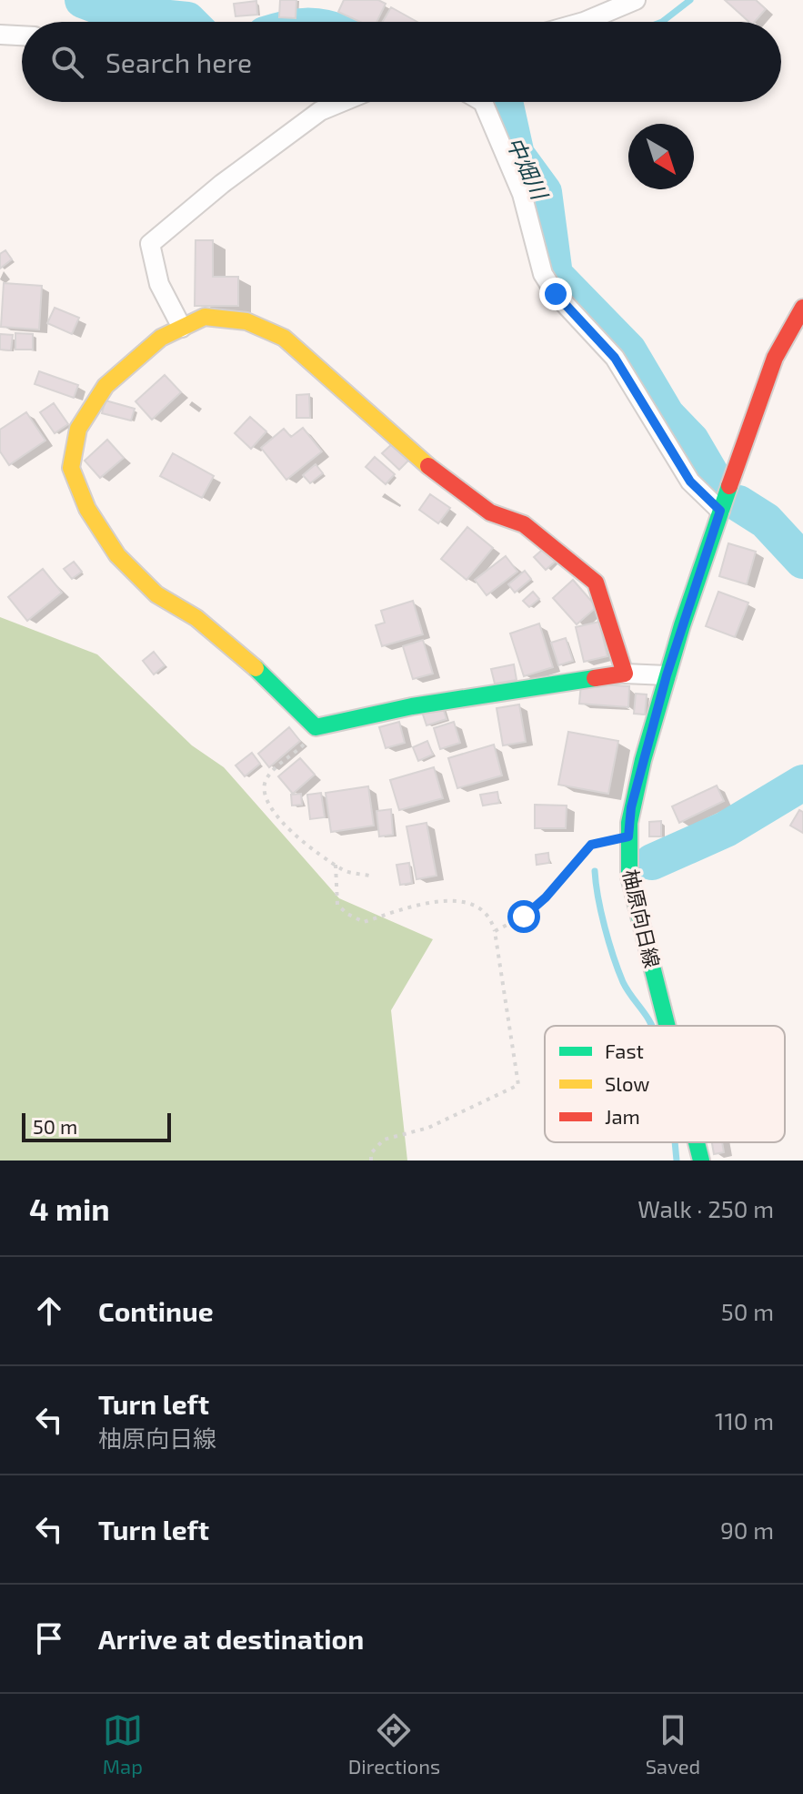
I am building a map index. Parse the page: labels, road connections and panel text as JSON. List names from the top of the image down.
{
  "streets": {
    "street": ["柚原向日線"]
  },
  "water": ["中畑川"],
  "legend": ["Fast", "Slow", "Jam"],
  "scale_bar": "50 m",
  "north": "bottom right",
  "page": {
    "search": "Search here",
    "scale": "50 m",
    "heading": ["4 min", "Walk · 250 m"],
    "list": [
      ["Continue", "50 m"],
      ["Turn left", "柚原向日線", "110 m"],
      ["Turn left", "90 m"],
      "Arrive at destination"
    ],
    "nav": ["Map", "Directions", "Saved"]
  }
}
